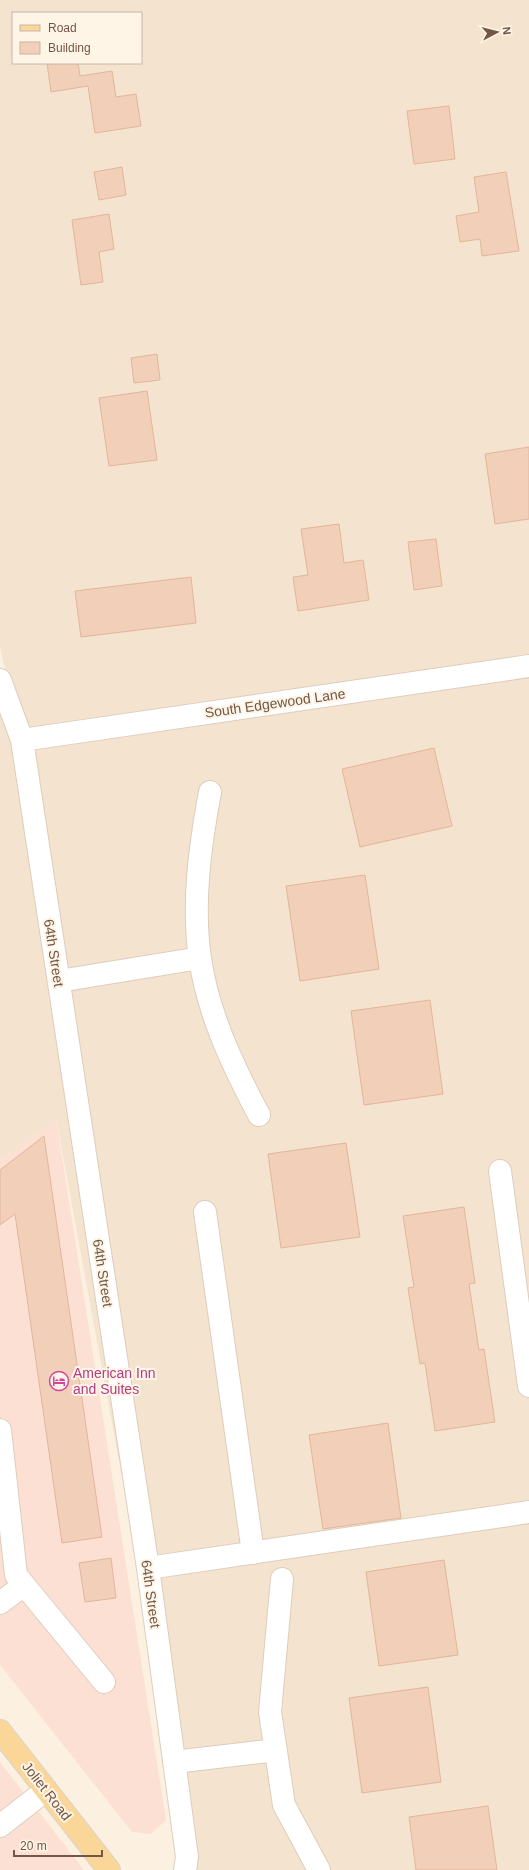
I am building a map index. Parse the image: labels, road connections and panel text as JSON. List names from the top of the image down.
{
  "streets": {
    "main road": ["Joliet Road"],
    "street": ["South Edgewood Lane", "64th Street"]
  },
  "crossings": [
    ["South Edgewood Lane", "64th Street"]
  ],
  "places": {
    "hotel": ["American Inn and Suites"]
  },
  "legend": ["Road", "Building"],
  "scale_bar": "20 m",
  "north": "right"
}
